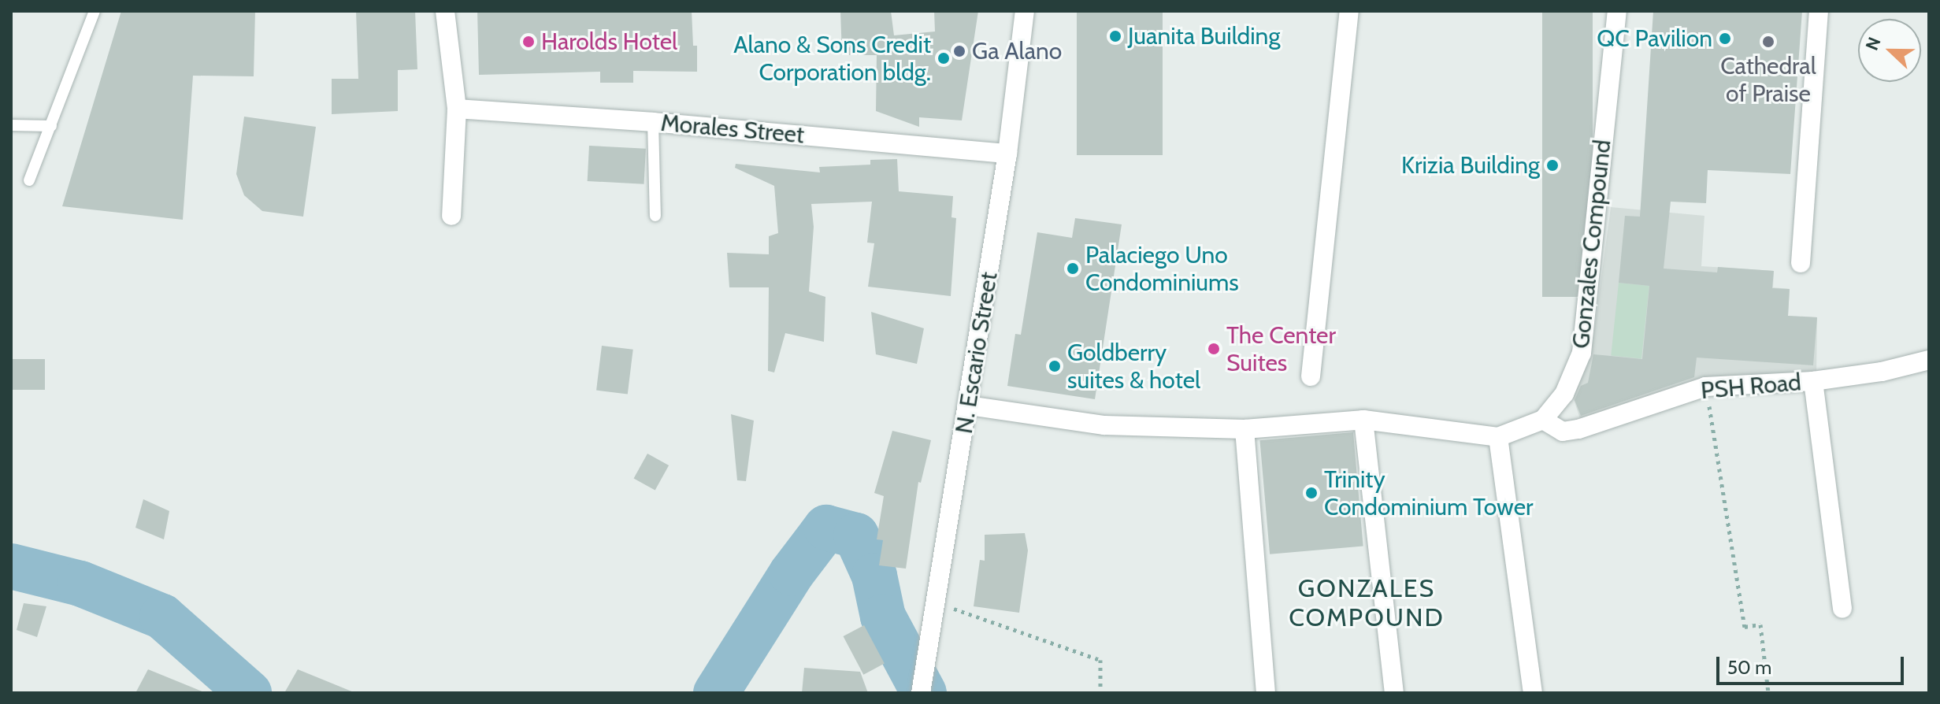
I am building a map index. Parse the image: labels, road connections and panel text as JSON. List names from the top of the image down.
{
  "streets": {
    "street": [
      "Morales Street",
      "Gonzales Compound",
      "N. Escario Street",
      "PSH Road"
    ]
  },
  "crossings": [
    ["Morales Street", "N. Escario Street"],
    ["Gonzales Compound", "N. Escario Street"],
    ["Gonzales Compound", "PSH Road"]
  ],
  "districts": ["GONZALES COMPOUND"],
  "places": [
    "Juanita Building",
    "QC Pavilion",
    "Harolds Hotel",
    "Cathedral of Praise",
    "Ga Alano",
    "Alano & Sons Credit Corporation bldg.",
    "Krizia Building",
    "Palaciego Uno Condominiums",
    "The Center Suites",
    "Goldberry suites & hotel",
    "Trinity Condominium Tower"
  ],
  "scale_bar": "50 m",
  "north": "left"
}
